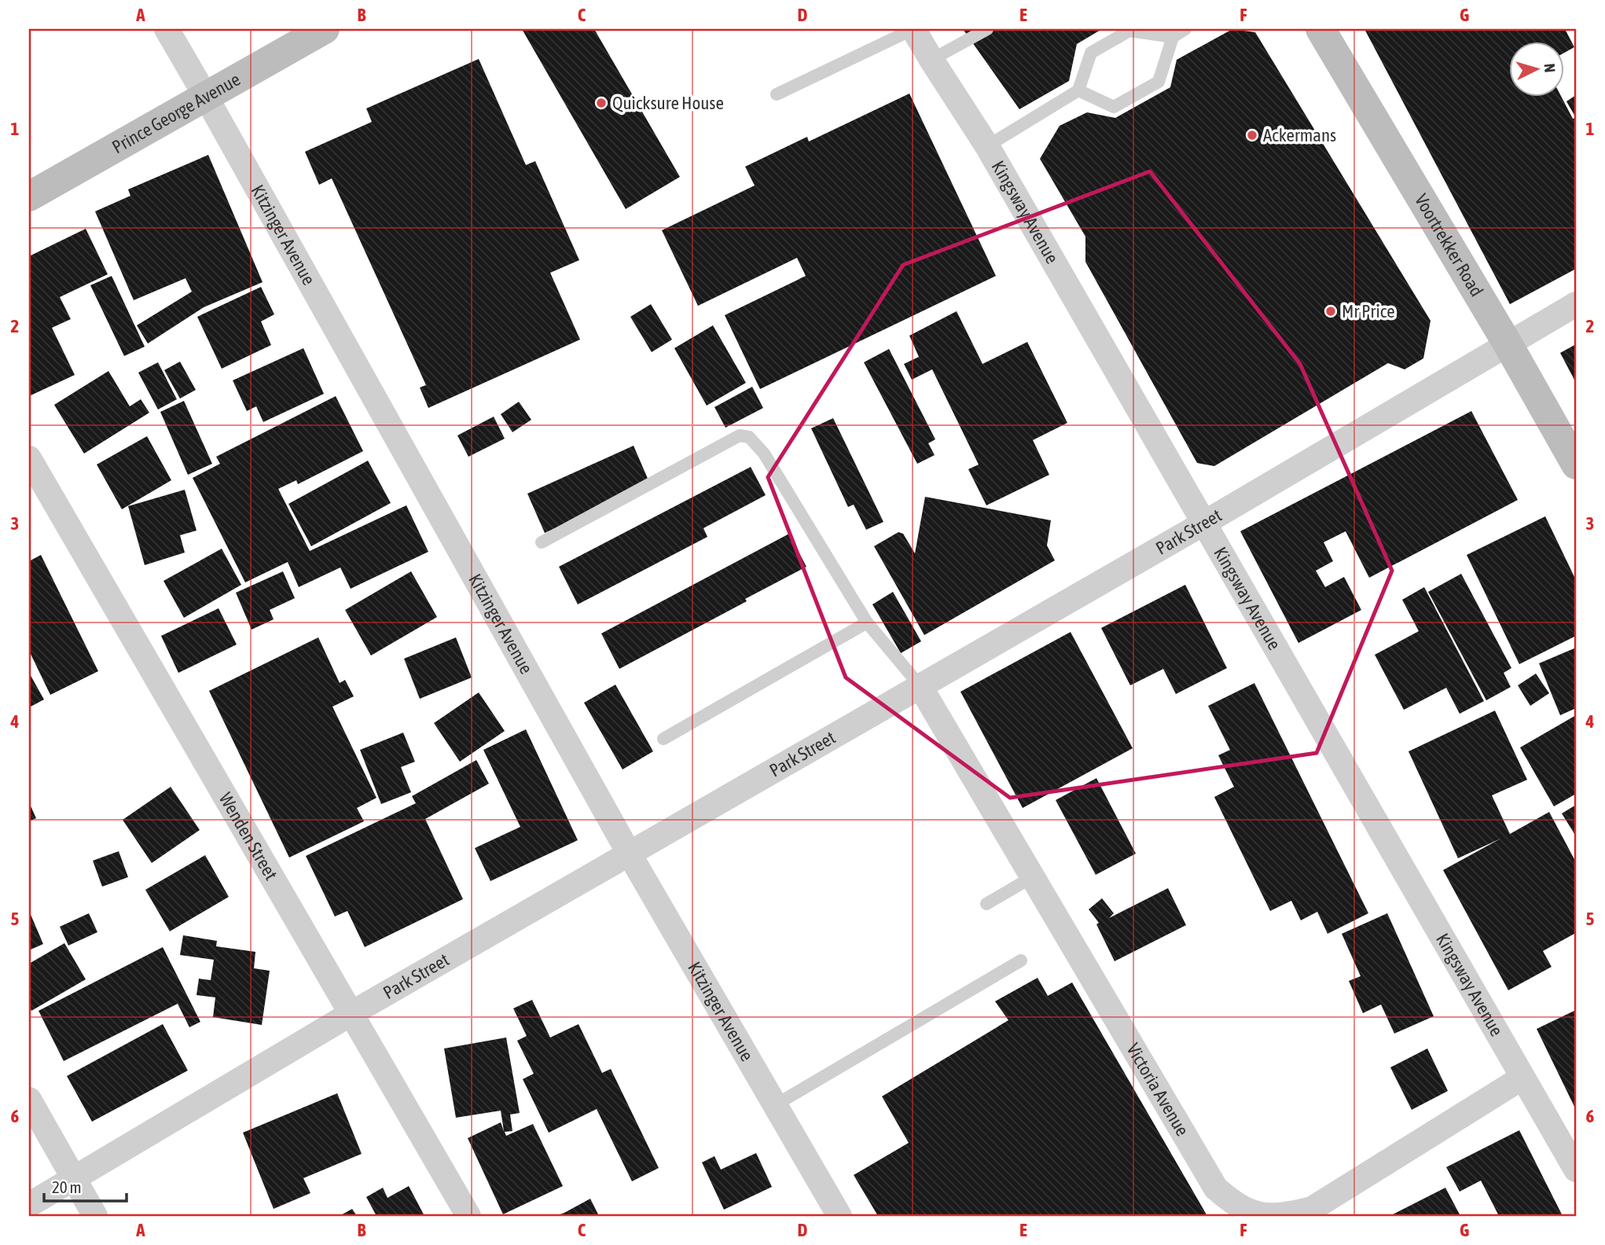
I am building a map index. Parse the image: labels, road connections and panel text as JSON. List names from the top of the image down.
{
  "streets": {
    "main road": ["Prince George Avenue", "Voortrekker Road"],
    "street": [
      "Kingsway Avenue",
      "Kitzinger Avenue",
      "Park Street",
      "Wenden Street",
      "Victoria Avenue"
    ]
  },
  "crossings": [
    ["Prince George Avenue", "Kitzinger Avenue"],
    ["Kingsway Avenue", "Park Street"],
    ["Kingsway Avenue", "Victoria Avenue"],
    ["Kitzinger Avenue", "Park Street"],
    ["Voortrekker Road", "Park Street"],
    ["Park Street", "Wenden Street"],
    ["Park Street", "Victoria Avenue"]
  ],
  "places": ["Quicksure House", "Ackermans", "Mr Price"],
  "scale_bar": "20 m",
  "north": "right",
  "grid": {
    "columns": [
      "A",
      "B",
      "C",
      "D",
      "E",
      "F",
      "G"
    ],
    "rows": [
      "1",
      "2",
      "3",
      "4",
      "5",
      "6"
    ]
  }
}
